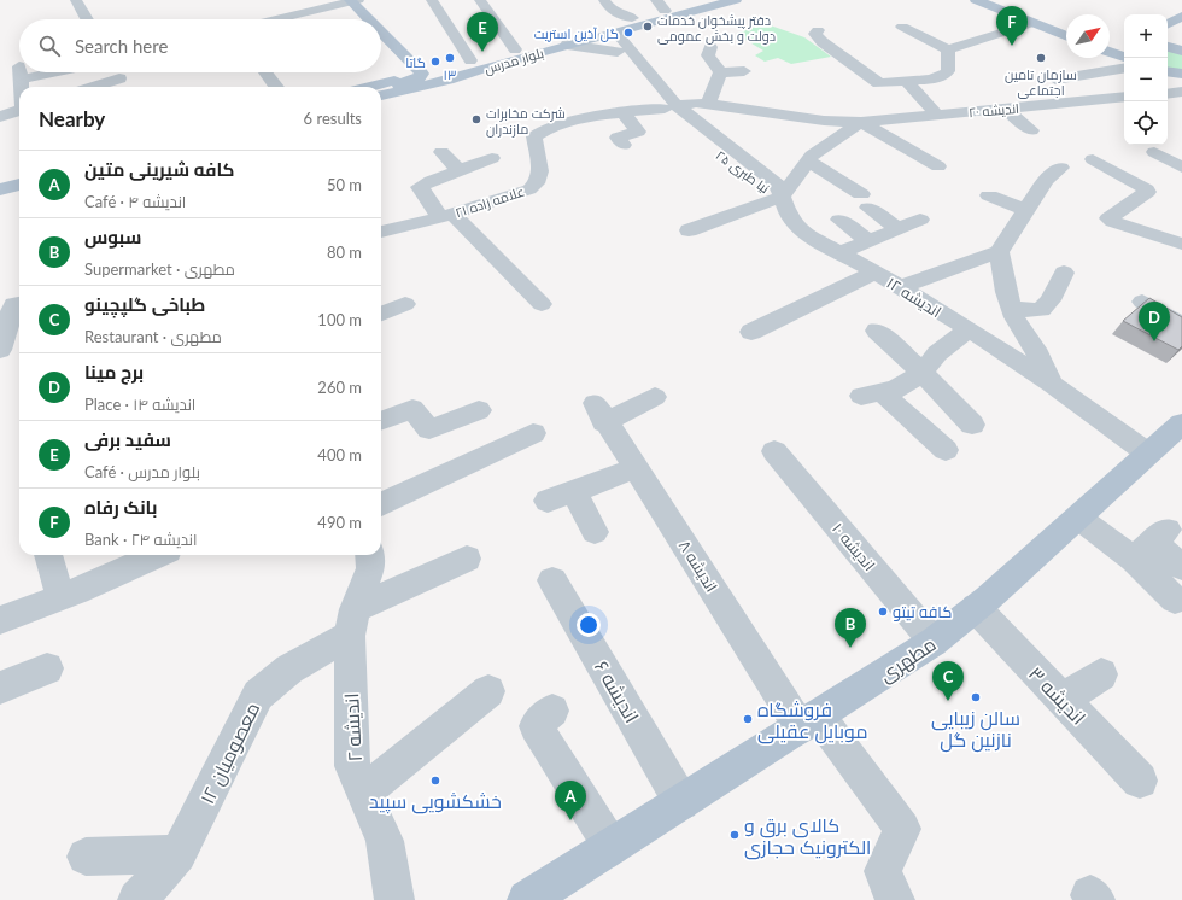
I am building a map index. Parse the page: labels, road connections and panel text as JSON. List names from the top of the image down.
{
  "streets": {
    "main road": ["بلوار مدرس", "مطهری"],
    "street": [
      "اندیشه ۲۰",
      "نیا طبری ۲۵",
      "علامه زاده ۲۱",
      "اندیشه ۱۲",
      "اندیشه ۱۰",
      "اندیشه ۸",
      "اندیشه ۶",
      "اندیشه ۳",
      "اندیشه ۲",
      "معصومیان ۱۲"
    ]
  },
  "crossings": [
    ["بلوار مدرس", "نیا طبری ۲۵"],
    ["اندیشه ۲۰", "علامه زاده ۲۱"],
    ["نیا طبری ۲۵", "علامه زاده ۲۱"],
    ["نیا طبری ۲۵", "اندیشه ۱۲"],
    ["اندیشه ۱۲", "مطهری"],
    ["اندیشه ۱۰", "مطهری"],
    ["اندیشه ۸", "مطهری"],
    ["مطهری", "اندیشه ۶"],
    ["مطهری", "اندیشه ۳"],
    ["اندیشه ۲", "معصومیان ۱۲"]
  ],
  "places": [
    "دفتر پیشخوان خدمات دولت و بخش عمومی",
    "گل آذین استریت",
    "۱۳",
    "سازمان تامین اجتماعی",
    "گاتا",
    "شرکت مخابرات مازندران",
    "کافه تیتو",
    "سالن زیبایی نازنین گل",
    "فروشگاه موبایل عقیلی",
    "خشکشویی سپید",
    "کالای برق و الکترونیک حجازی"
  ],
  "north": "top right",
  "page": {
    "pins": [
      "F",
      "E",
      "D",
      "B",
      "C",
      "A"
    ],
    "map_buttons": ["+", "−"],
    "search": "Search here",
    "heading": ["Nearby", "6 results"],
    "list": [
      {
        "mark": "A",
        "name": "کافه شیرینی متین",
        "note": "Café · اندیشه ۴",
        "value": "50 m"
      },
      {
        "mark": "B",
        "name": "سبوس",
        "note": "Supermarket · مطهری",
        "value": "80 m"
      },
      {
        "mark": "C",
        "name": "طباخی گلپچینو",
        "note": "Restaurant · مطهری",
        "value": "100 m"
      },
      {
        "mark": "D",
        "name": "برج مینا",
        "note": "Place · اندیشه ۱۴",
        "value": "260 m"
      },
      {
        "mark": "E",
        "name": "سفید برفی",
        "note": "Café · بلوار مدرس",
        "value": "400 m"
      },
      {
        "mark": "F",
        "name": "بانک رفاه",
        "note": "Bank · اندیشه ۲۴",
        "value": "490 m"
      }
    ]
  }
}
